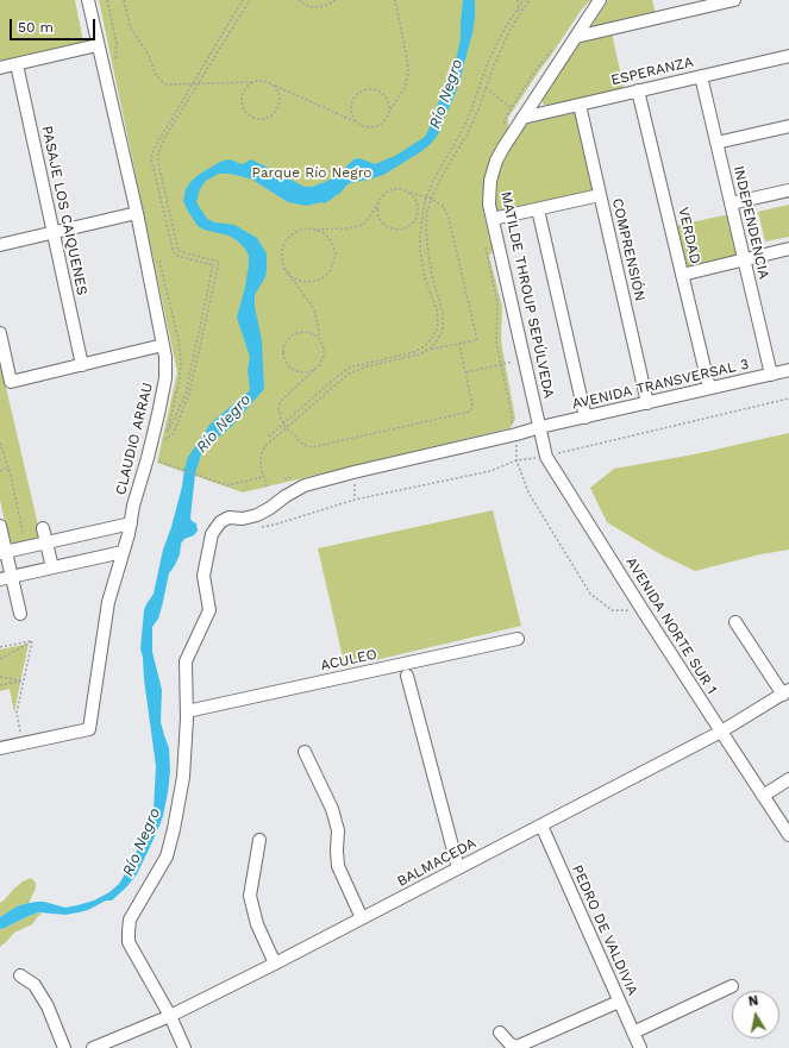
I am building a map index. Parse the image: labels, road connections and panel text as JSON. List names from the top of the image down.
{
  "streets": {
    "street": [
      "ESPERANZA",
      "PASAJE LOS CAIQUENES",
      "INDEPENDENCIA",
      "VERDAD",
      "COMPRENSIÓN",
      "MATILDE THROUP SEPÚLVEDA",
      "AVENIDA TRANSVERSAL 3",
      "CLAUDIO ARRAU",
      "AVENIDA NORTE SUR 1",
      "ACULEO",
      "BALMACEDA",
      "PEDRO DE VALDIVIA"
    ]
  },
  "crossings": [
    ["ESPERANZA", "INDEPENDENCIA"],
    ["ESPERANZA", "VERDAD"],
    ["ESPERANZA", "COMPRENSIÓN"],
    ["ESPERANZA", "MATILDE THROUP SEPÚLVEDA"],
    ["INDEPENDENCIA", "AVENIDA TRANSVERSAL 3"],
    ["VERDAD", "AVENIDA TRANSVERSAL 3"],
    ["COMPRENSIÓN", "AVENIDA TRANSVERSAL 3"],
    ["MATILDE THROUP SEPÚLVEDA", "AVENIDA TRANSVERSAL 3"],
    ["MATILDE THROUP SEPÚLVEDA", "AVENIDA NORTE SUR 1"],
    ["AVENIDA TRANSVERSAL 3", "AVENIDA NORTE SUR 1"],
    ["AVENIDA TRANSVERSAL 3", "ACULEO"],
    ["AVENIDA NORTE SUR 1", "BALMACEDA"],
    ["BALMACEDA", "PEDRO DE VALDIVIA"]
  ],
  "water": ["Río Negro"],
  "parks": ["Parque Río Negro"],
  "scale_bar": "50 m",
  "north": "top"
}
